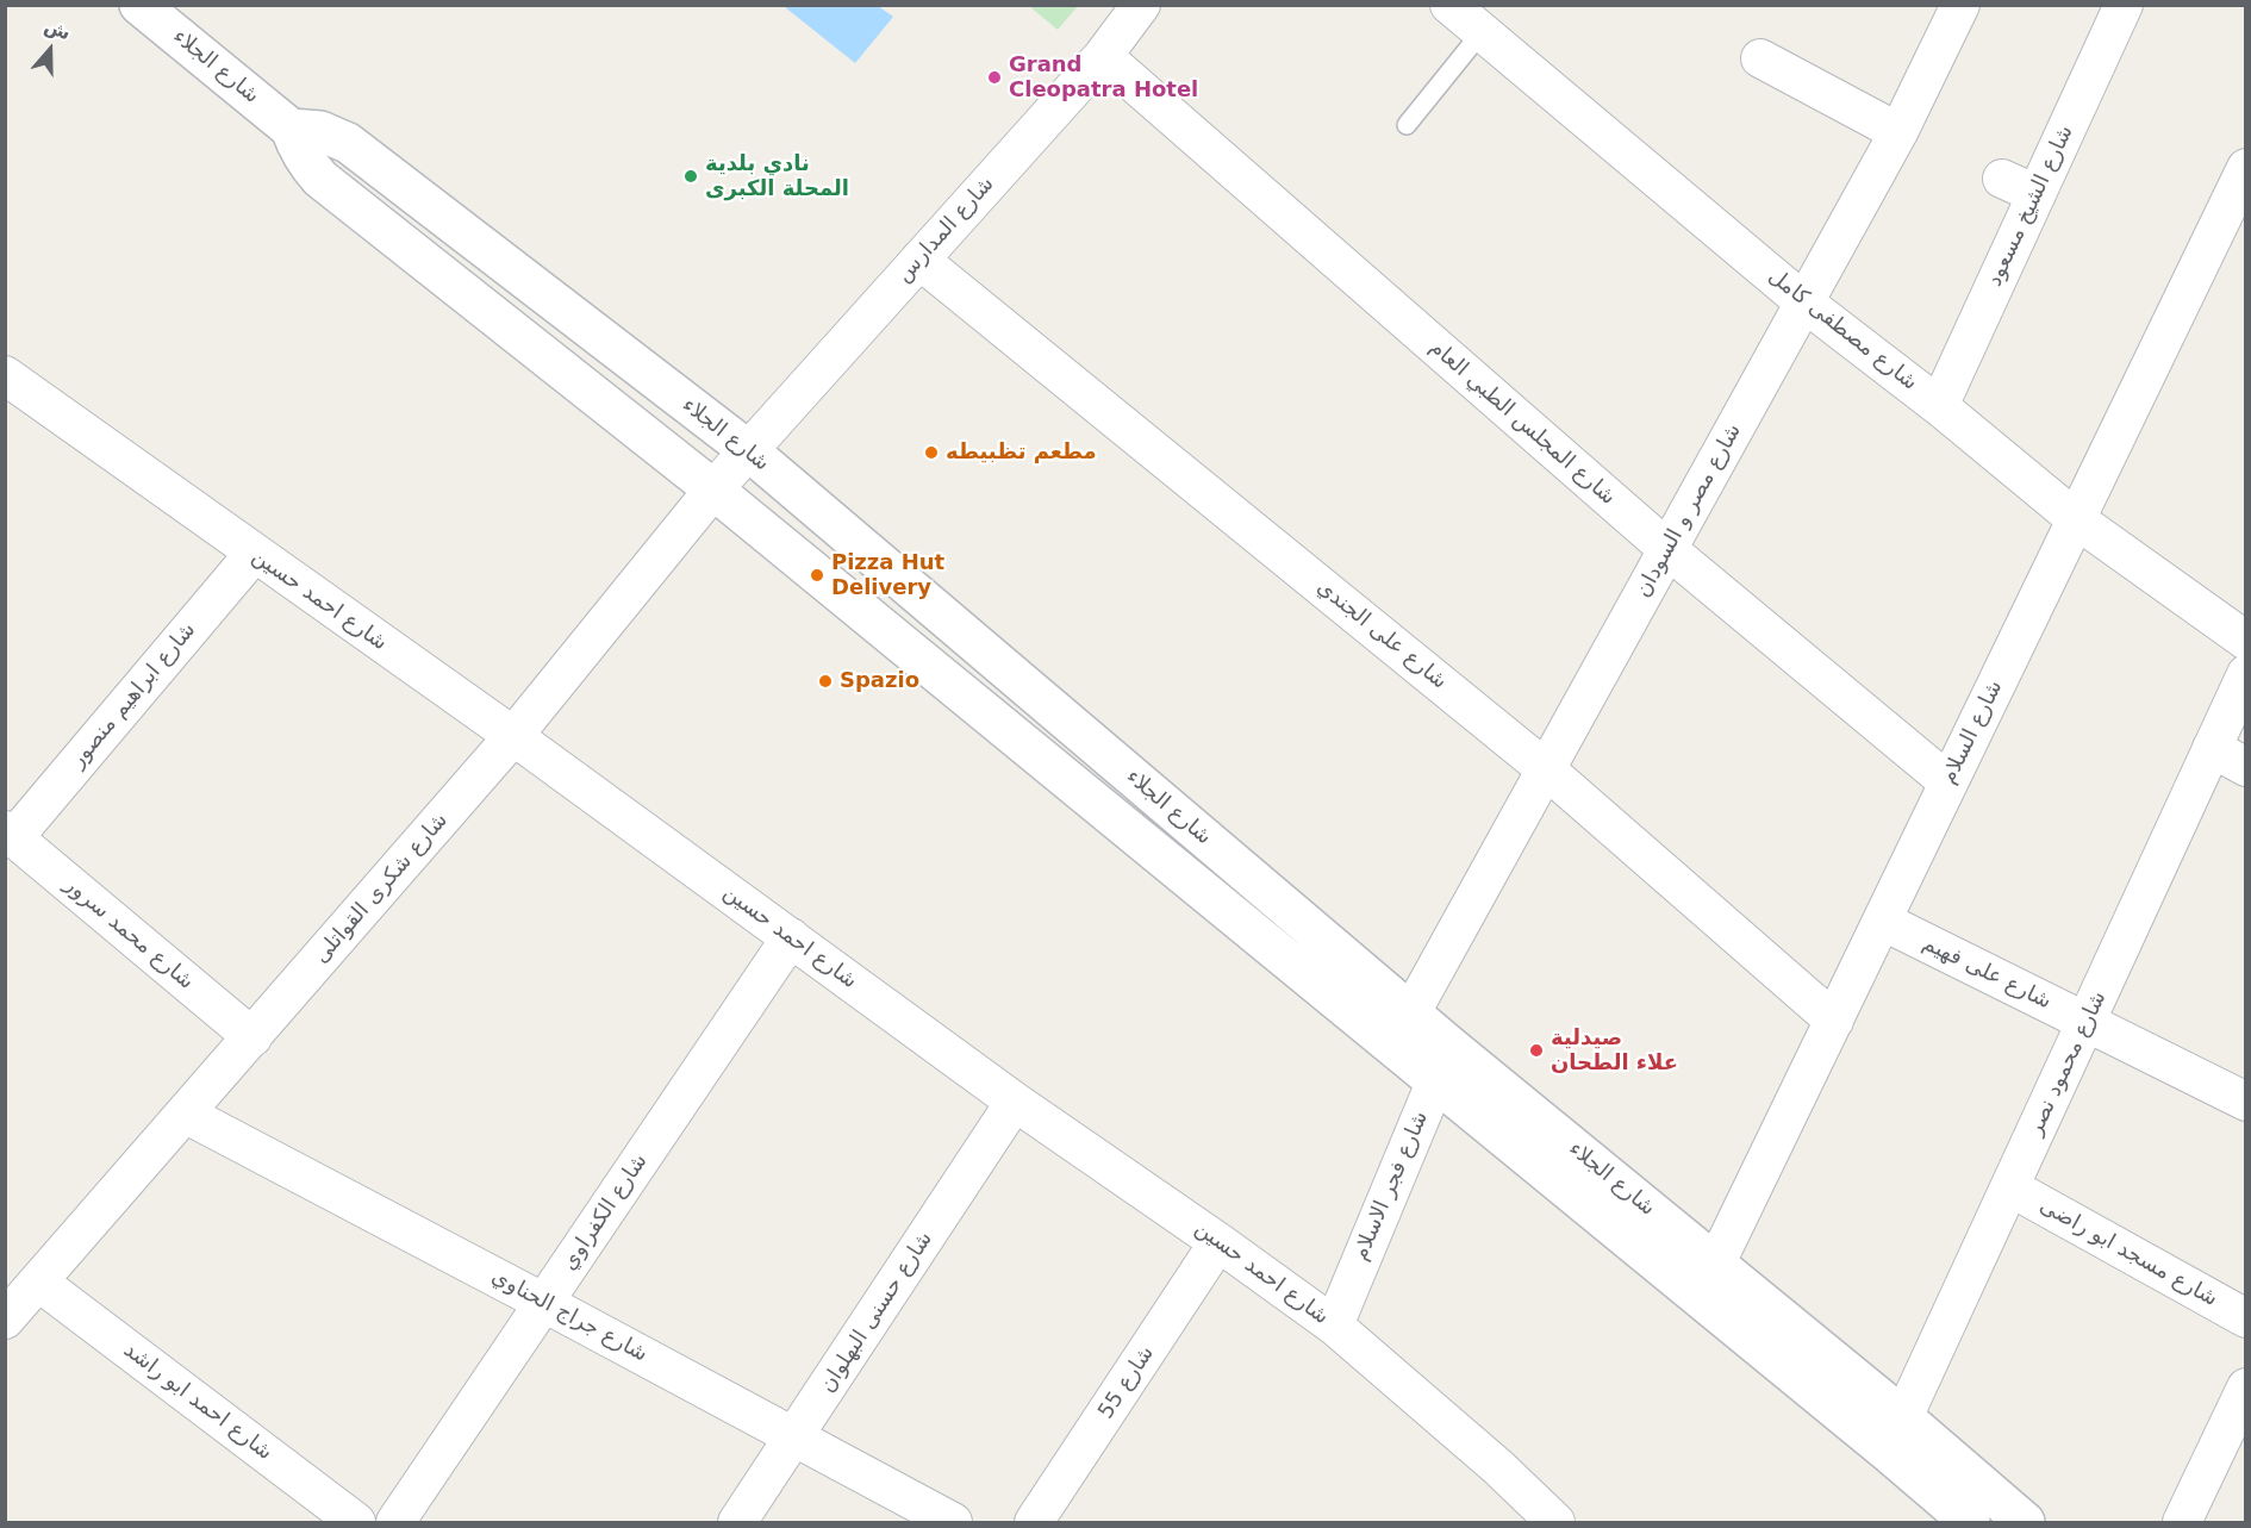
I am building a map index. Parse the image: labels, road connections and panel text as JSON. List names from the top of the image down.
{
  "streets": {
    "street": [
      "شارع الجلاء",
      "شارع الشيخ مسعود",
      "شارع المدارس",
      "شارع مصطفى كامل",
      "شارع المجلس الطبي العام",
      "شارع مصر و السودان",
      "شارع احمد حسين",
      "شارع على الجندي",
      "شارع ابراهيم منصور",
      "شارع السلام",
      "شارع شكرى القواتلى",
      "شارع محمد سرور",
      "شارع على فهيم",
      "شارع محمود نصر",
      "شارع فجر الاسلام",
      "شارع الكفراوي",
      "شارع مسجد ابو راضى",
      "شارع حسنى البهلوان",
      "شارع جراج الحناوي",
      "شارع 55",
      "شارع احمد ابو راشد"
    ]
  },
  "crossings": [
    ["شارع الجلاء", "شارع المدارس"],
    ["شارع الجلاء", "شارع مصر و السودان"],
    ["شارع الجلاء", "شارع السلام"],
    ["شارع الجلاء", "شارع شكرى القواتلى"],
    ["شارع الجلاء", "شارع محمود نصر"],
    ["شارع الجلاء", "شارع فجر الاسلام"],
    ["شارع الشيخ مسعود", "شارع مصطفى كامل"],
    ["شارع المدارس", "شارع المجلس الطبي العام"],
    ["شارع المدارس", "شارع على الجندي"],
    ["شارع المدارس", "شارع شكرى القواتلى"],
    ["شارع مصطفى كامل", "شارع مصر و السودان"],
    ["شارع مصطفى كامل", "شارع السلام"],
    ["شارع المجلس الطبي العام", "شارع مصر و السودان"],
    ["شارع المجلس الطبي العام", "شارع السلام"],
    ["شارع مصر و السودان", "شارع على الجندي"],
    ["شارع احمد حسين", "شارع ابراهيم منصور"],
    ["شارع احمد حسين", "شارع شكرى القواتلى"],
    ["شارع احمد حسين", "شارع فجر الاسلام"],
    ["شارع احمد حسين", "شارع الكفراوي"],
    ["شارع احمد حسين", "شارع حسنى البهلوان"],
    ["شارع احمد حسين", "شارع 55"],
    ["شارع على الجندي", "شارع السلام"],
    ["شارع ابراهيم منصور", "شارع محمد سرور"],
    ["شارع السلام", "شارع على فهيم"],
    ["شارع شكرى القواتلى", "شارع محمد سرور"],
    ["شارع شكرى القواتلى", "شارع جراج الحناوي"],
    ["شارع شكرى القواتلى", "شارع احمد ابو راشد"],
    ["شارع على فهيم", "شارع محمود نصر"],
    ["شارع محمود نصر", "شارع مسجد ابو راضى"],
    ["شارع الكفراوي", "شارع جراج الحناوي"],
    ["شارع حسنى البهلوان", "شارع جراج الحناوي"]
  ],
  "places": [
    "Grand Cleopatra Hotel",
    "نادي بلدية المحلة الكبرى",
    "مطعم تظبيطه",
    "Pizza Hut Delivery",
    "Spazio",
    "صيدلية علاء الطحان"
  ],
  "north": "top"
}
